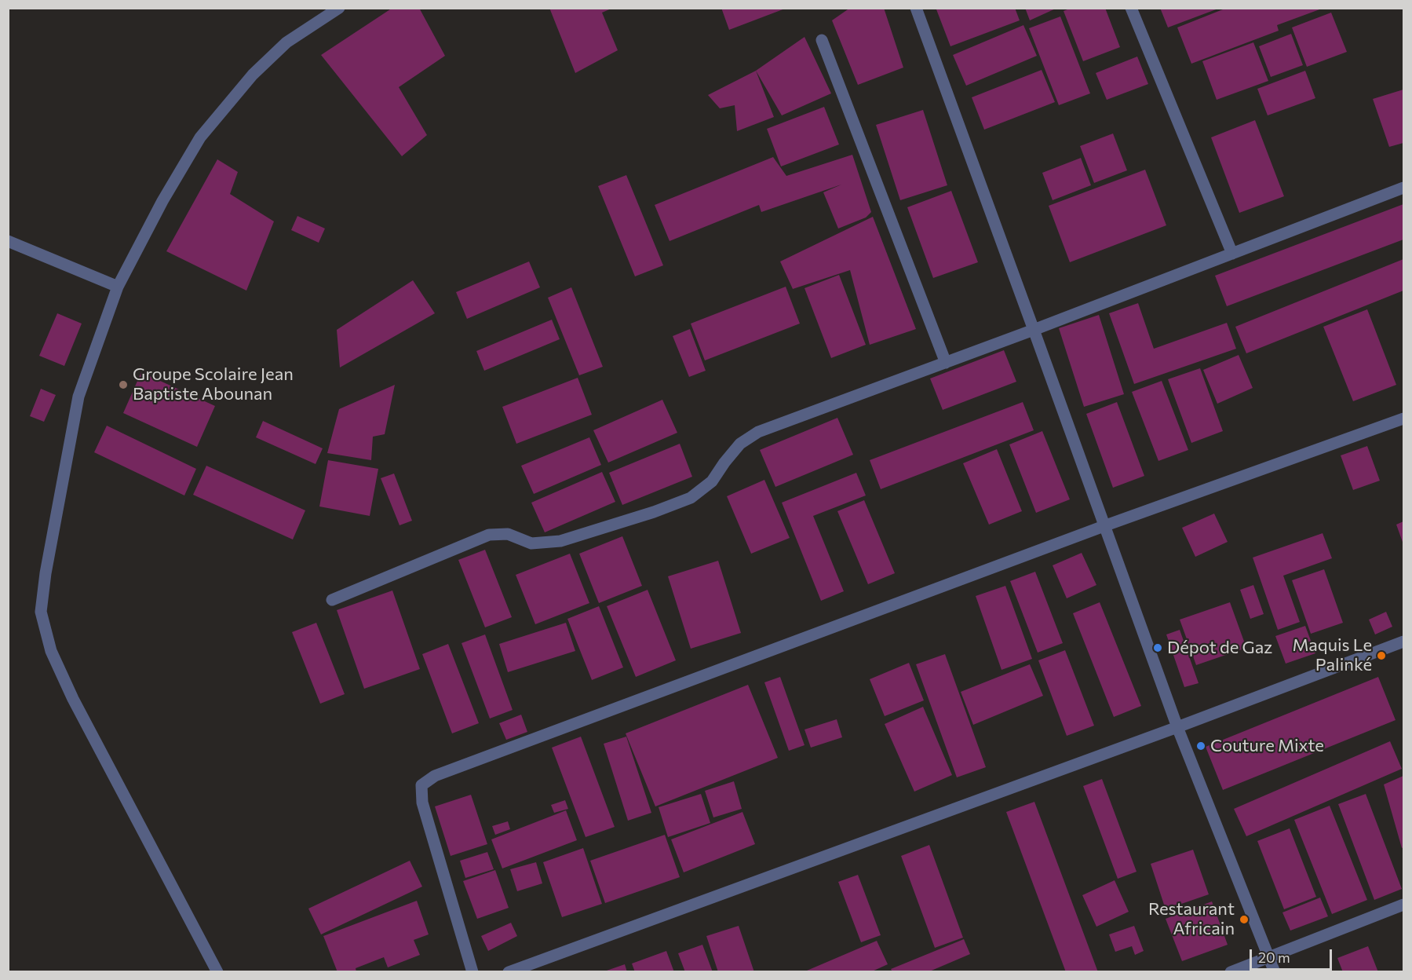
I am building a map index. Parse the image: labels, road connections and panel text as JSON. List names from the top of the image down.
{
  "places": [
    "Groupe Scolaire Jean Baptiste Abounan",
    "Dépot de Gaz",
    "Maquis Le Palinké",
    "Couture Mixte",
    "Restaurant Africain"
  ],
  "scale_bar": "20 m"
}
